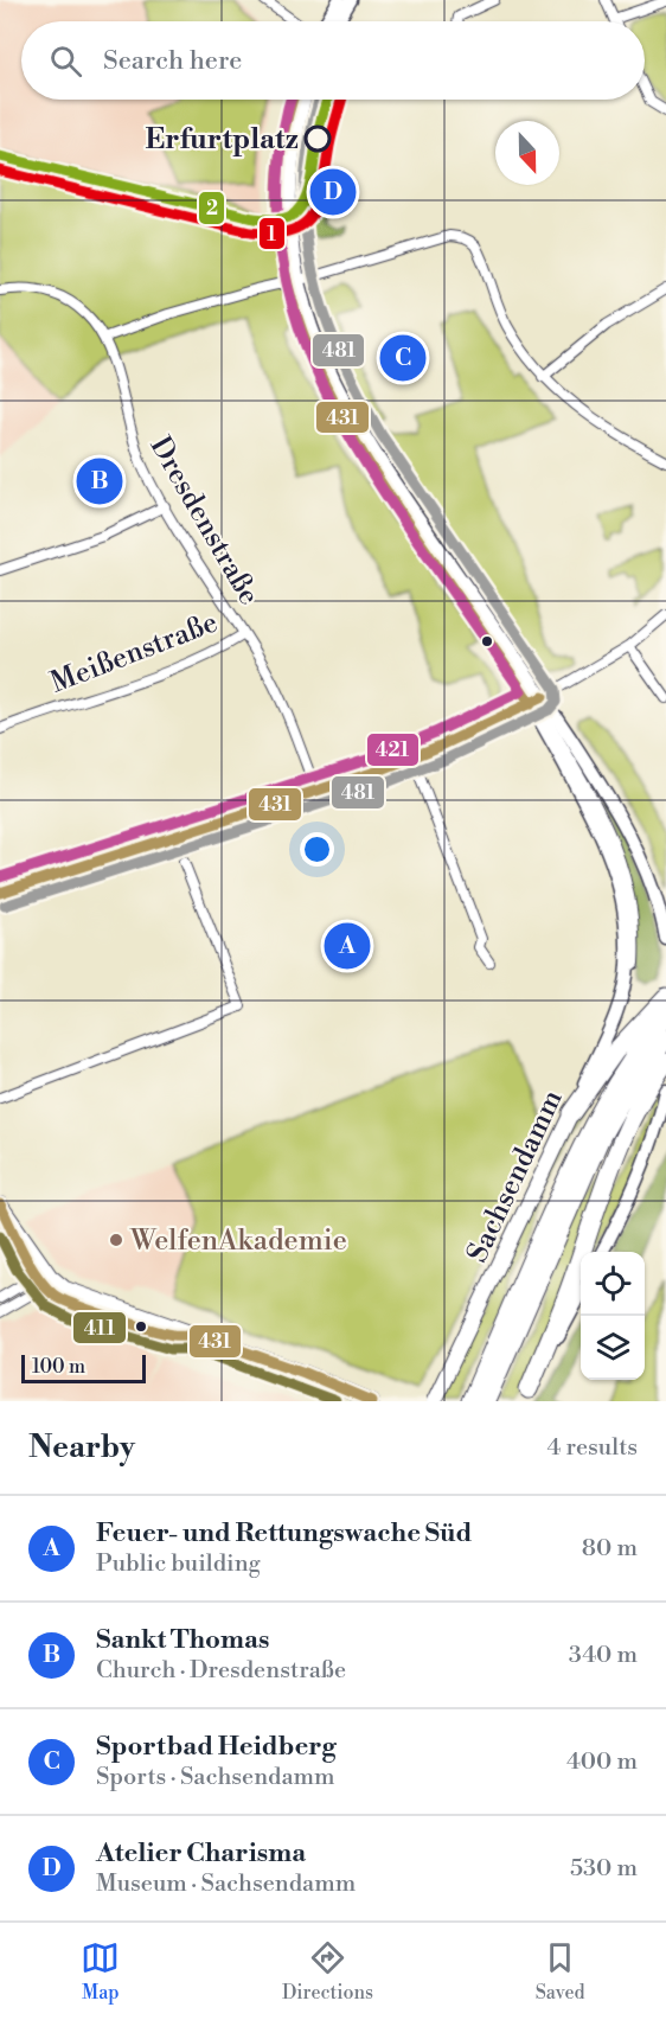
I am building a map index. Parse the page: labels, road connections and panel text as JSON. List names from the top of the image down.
{
  "streets": {
    "main road": ["Sachsendamm"],
    "street": ["Dresdenstraße", "Meißenstraße"]
  },
  "crossings": [
    ["Dresdenstraße", "Meißenstraße"]
  ],
  "places": ["Erfurtplatz", "WelfenAkademie"],
  "lines": [
    "transit line 2",
    "transit line 1",
    "transit line 431",
    "transit line 481",
    "transit line 421",
    "transit line 411"
  ],
  "scale_bar": "100 m",
  "north": "bottom",
  "page": {
    "search": "Search here",
    "pins": [
      "D",
      "C",
      "B",
      "A"
    ],
    "scale": "100 m",
    "heading": ["Nearby", "4 results"],
    "list": [
      {
        "mark": "A",
        "name": "Feuer- und Rettungswache Süd",
        "note": "Public building",
        "value": "80 m"
      },
      {
        "mark": "B",
        "name": "Sankt Thomas",
        "note": "Church · Dresdenstraße",
        "value": "340 m"
      },
      {
        "mark": "C",
        "name": "Sportbad Heidberg",
        "note": "Sports · Sachsendamm",
        "value": "400 m"
      },
      {
        "mark": "D",
        "name": "Atelier Charisma",
        "note": "Museum · Sachsendamm",
        "value": "530 m"
      }
    ],
    "nav": ["Map", "Directions", "Saved"]
  }
}
